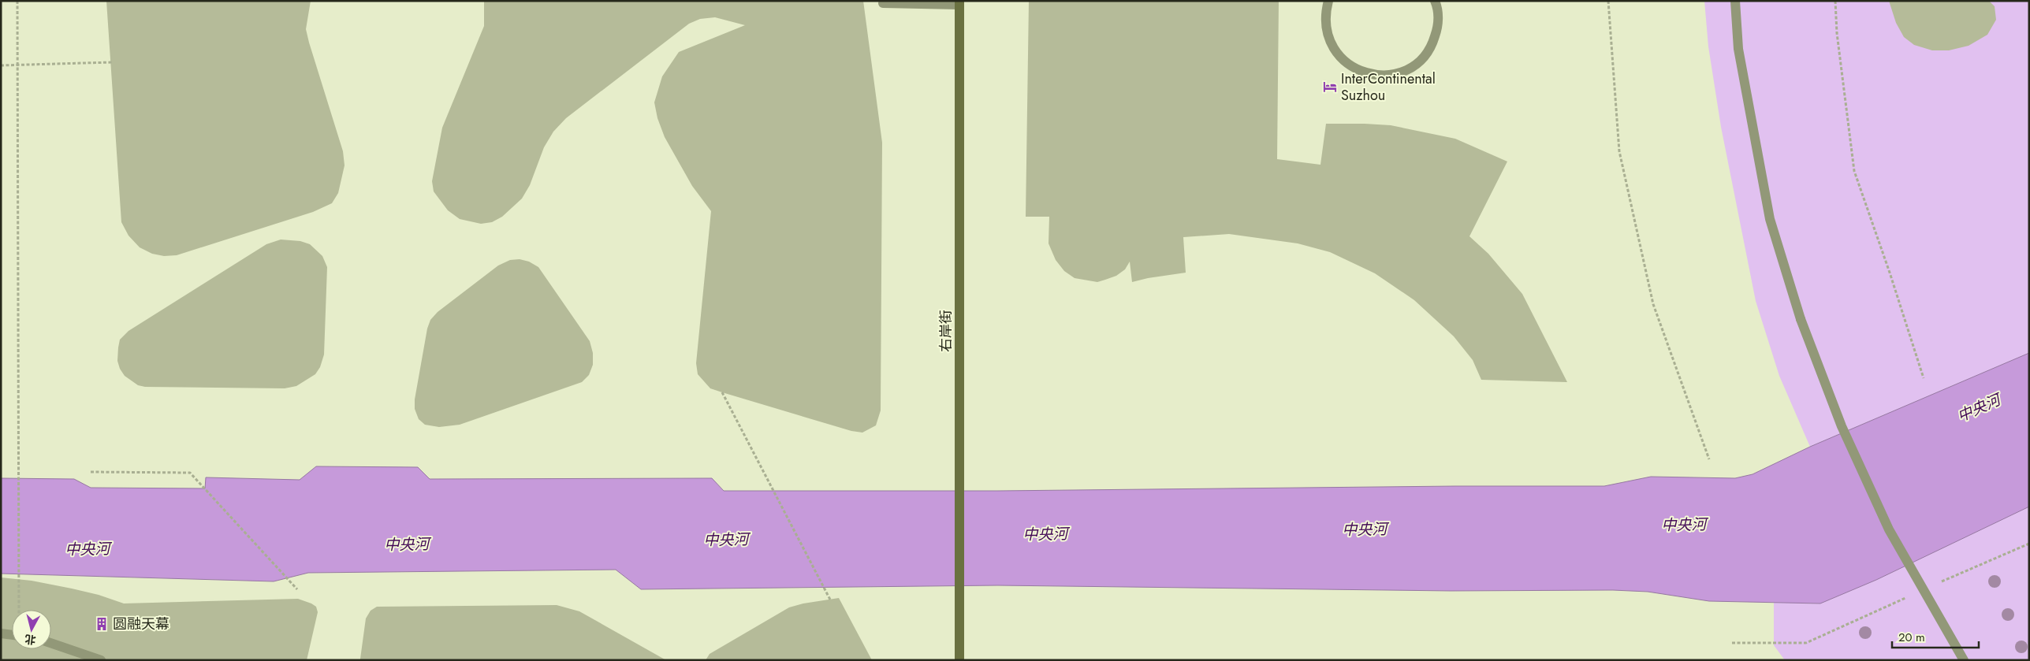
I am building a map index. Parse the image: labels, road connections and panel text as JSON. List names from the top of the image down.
{
  "streets": {
    "street": ["右岸街"]
  },
  "water": ["中央河"],
  "places": {
    "hotel": ["InterContinental Suzhou"],
    "building": ["圆融天幕"]
  },
  "scale_bar": "20 m",
  "north": "bottom"
}
